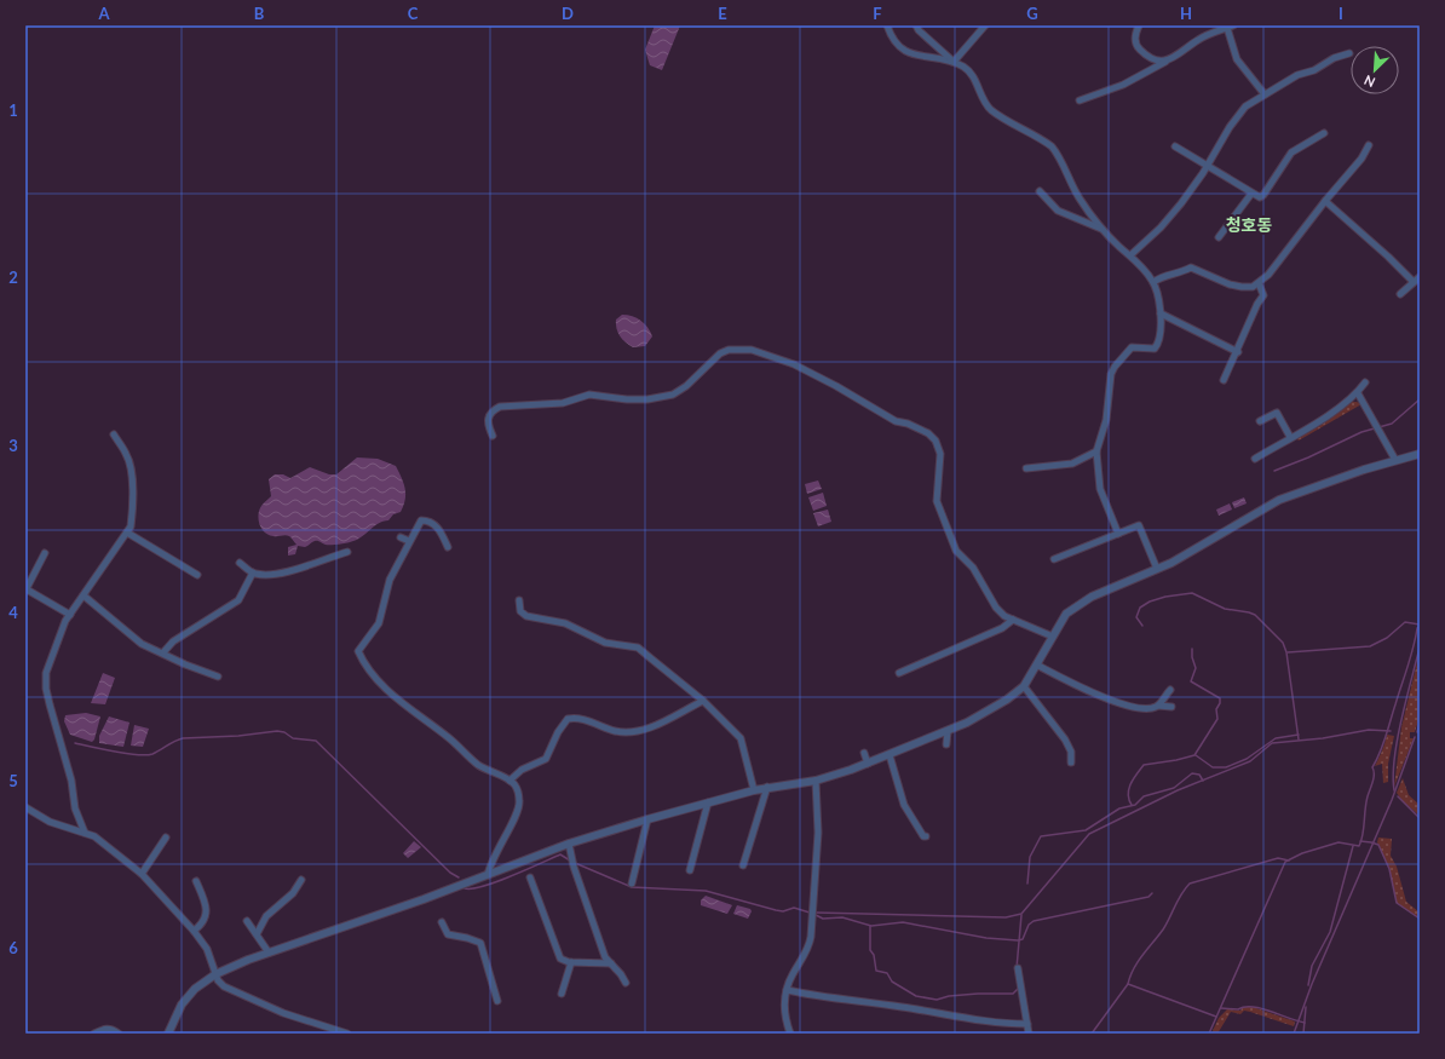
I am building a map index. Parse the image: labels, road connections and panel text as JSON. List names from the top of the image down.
{
  "districts": ["청호동"],
  "north": "bottom left",
  "grid": {
    "columns": [
      "A",
      "B",
      "C",
      "D",
      "E",
      "F",
      "G",
      "H",
      "I"
    ],
    "rows": [
      "1",
      "2",
      "3",
      "4",
      "5",
      "6"
    ]
  }
}
